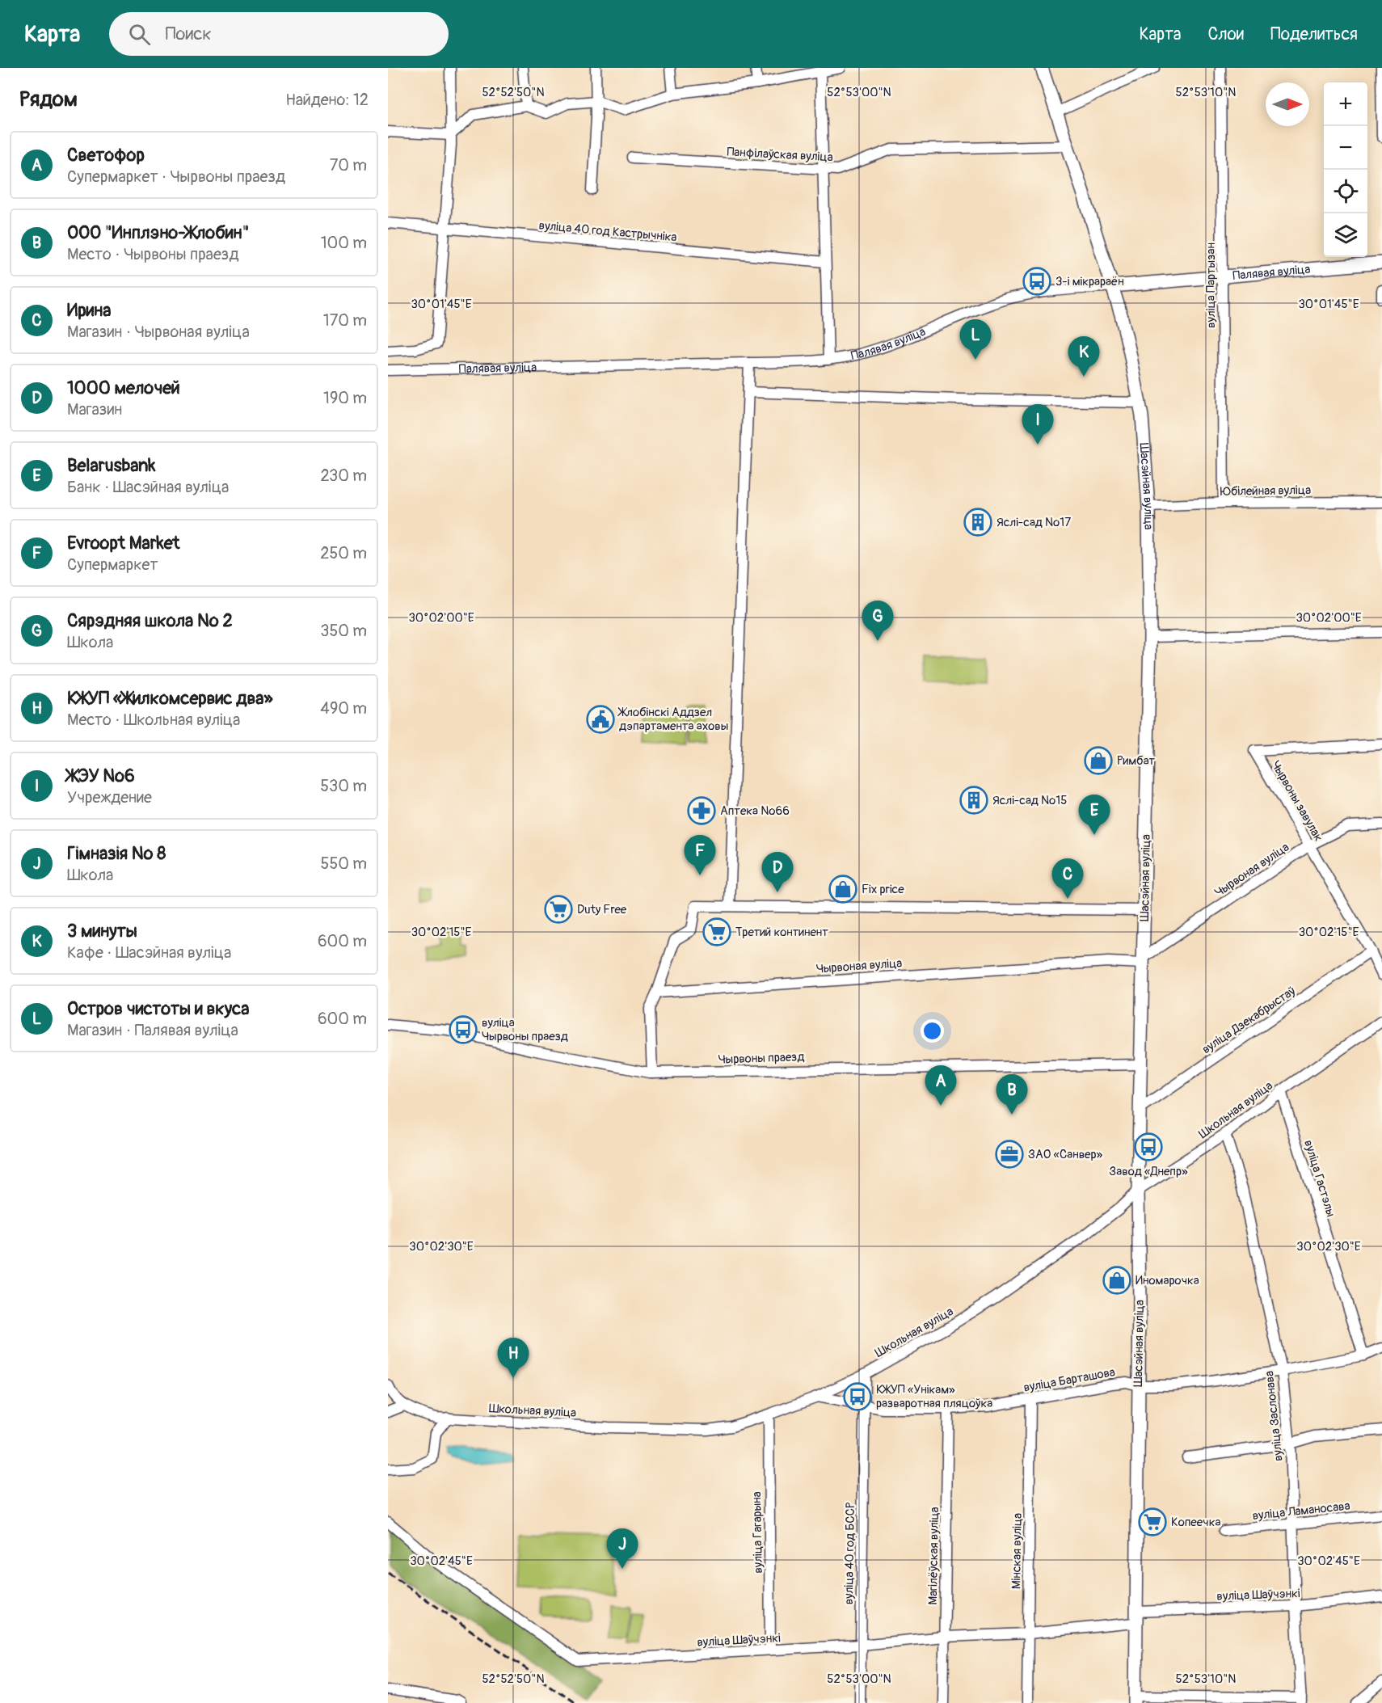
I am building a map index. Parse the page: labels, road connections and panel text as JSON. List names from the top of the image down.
{
  "streets": {
    "main road": ["Палявая вуліца", "Шасэйная вуліца"],
    "street": [
      "Панфілаўская вуліца",
      "вуліца 40 год Кастрычніка",
      "вуліца Партызан",
      "Юбілейная вуліца",
      "Чырвоны завулак",
      "Чырвоная вуліца",
      "вуліца Дзекабрыстаў",
      "Чырвоны праезд",
      "Школьная вуліца",
      "вуліца Гастэлы",
      "вуліца Барташова",
      "вуліца Заслонава",
      "вуліца Ламаносава",
      "вуліца Гагарына",
      "Мінская вуліца",
      "вуліца 40 год БССР",
      "Магілёўская вуліца",
      "вуліца Шаўчэнкі"
    ]
  },
  "crossings": [
    ["Панфілаўская вуліца", "Шасэйная вуліца"],
    ["Палявая вуліца", "вуліца Партызан"],
    ["Палявая вуліца", "Шасэйная вуліца"],
    ["вуліца Партызан", "Юбілейная вуліца"],
    ["Шасэйная вуліца", "Юбілейная вуліца"],
    ["Шасэйная вуліца", "Чырвоная вуліца"],
    ["Шасэйная вуліца", "вуліца Дзекабрыстаў"],
    ["Шасэйная вуліца", "Чырвоны праезд"],
    ["Шасэйная вуліца", "Школьная вуліца"],
    ["Шасэйная вуліца", "вуліца Барташова"],
    ["Шасэйная вуліца", "вуліца Шаўчэнкі"],
    ["Чырвоны завулак", "Чырвоная вуліца"],
    ["Чырвоны завулак", "вуліца Дзекабрыстаў"],
    ["Школьная вуліца", "вуліца Гастэлы"],
    ["Школьная вуліца", "вуліца Барташова"],
    ["Школьная вуліца", "вуліца Заслонава"],
    ["Школьная вуліца", "вуліца Гагарына"],
    ["Школьная вуліца", "вуліца 40 год БССР"],
    ["вуліца Гастэлы", "вуліца Барташова"],
    ["вуліца Барташова", "вуліца Заслонава"],
    ["вуліца Барташова", "Мінская вуліца"],
    ["вуліца Барташова", "вуліца 40 год БССР"],
    ["вуліца Барташова", "Магілёўская вуліца"],
    ["вуліца Заслонава", "вуліца Ламаносава"],
    ["вуліца Заслонава", "вуліца Шаўчэнкі"],
    ["вуліца Гагарына", "вуліца Шаўчэнкі"],
    ["Мінская вуліца", "вуліца Шаўчэнкі"],
    ["вуліца 40 год БССР", "вуліца Шаўчэнкі"],
    ["Магілёўская вуліца", "вуліца Шаўчэнкі"]
  ],
  "places": {
    "bus stop": [
      "3-і мікрараён",
      "вуліца Чырвоны праезд",
      "Завод «Днепр»",
      "КЖУП «Унікам» разваротная пляцоўка"
    ],
    "building": ["Яслі-сад №17", "Яслі-сад №15"],
    "public building": ["Жлобінскі Аддзел дэпартамента аховы"],
    "shop": ["Римбат", "Fix price", "Иномарочка"],
    "pharmacy": ["Аптека №66"],
    "supermarket": ["Duty Free", "Третий континент", "Копеечка"],
    "office": ["ЗАО «Санвер»"]
  },
  "north": "right",
  "page": {
    "header": "Карта",
    "search": "Поиск",
    "nav": ["Карта", "Слои", "Поделиться"],
    "heading": ["Рядом", "Найдено: 12"],
    "map_buttons": ["+", "−"],
    "list": [
      {
        "mark": "A",
        "name": "Светофор",
        "note": "Супермаркет · Чырвоны праезд",
        "value": "70 m"
      },
      {
        "mark": "B",
        "name": "ООО \"Инплэно-Жлобин\"",
        "note": "Место · Чырвоны праезд",
        "value": "100 m"
      },
      {
        "mark": "C",
        "name": "Ирина",
        "note": "Магазин · Чырвоная вуліца",
        "value": "170 m"
      },
      {
        "mark": "D",
        "name": "1000 мелочей",
        "note": "Магазин",
        "value": "190 m"
      },
      {
        "mark": "E",
        "name": "Belarusbank",
        "note": "Банк · Шасэйная вуліца",
        "value": "230 m"
      },
      {
        "mark": "F",
        "name": "Evroopt Market",
        "note": "Супермаркет",
        "value": "250 m"
      },
      {
        "mark": "G",
        "name": "Сярэдняя школа № 2",
        "note": "Школа",
        "value": "350 m"
      },
      {
        "mark": "H",
        "name": "КЖУП «Жилкомсервис два»",
        "note": "Место · Школьная вуліца",
        "value": "490 m"
      },
      {
        "mark": "I",
        "name": "ЖЭУ №6",
        "note": "Учреждение",
        "value": "530 m"
      },
      {
        "mark": "J",
        "name": "Гімназія № 8",
        "note": "Школа",
        "value": "550 m"
      },
      {
        "mark": "K",
        "name": "3 минуты",
        "note": "Кафе · Шасэйная вуліца",
        "value": "600 m"
      },
      {
        "mark": "L",
        "name": "Остров чистоты и вкуса",
        "note": "Магазин · Палявая вуліца",
        "value": "600 m"
      }
    ],
    "pins": [
      "L",
      "K",
      "I",
      "G",
      "E",
      "F",
      "D",
      "C",
      "A",
      "B",
      "H",
      "J"
    ]
  },
  "coordinates": [
    "52°52'50\"N",
    "52°53'00\"N",
    "52°53'10\"N",
    "30°01'45\"E",
    "30°02'00\"E",
    "30°02'15\"E",
    "30°02'30\"E",
    "30°02'45\"E"
  ]
}
